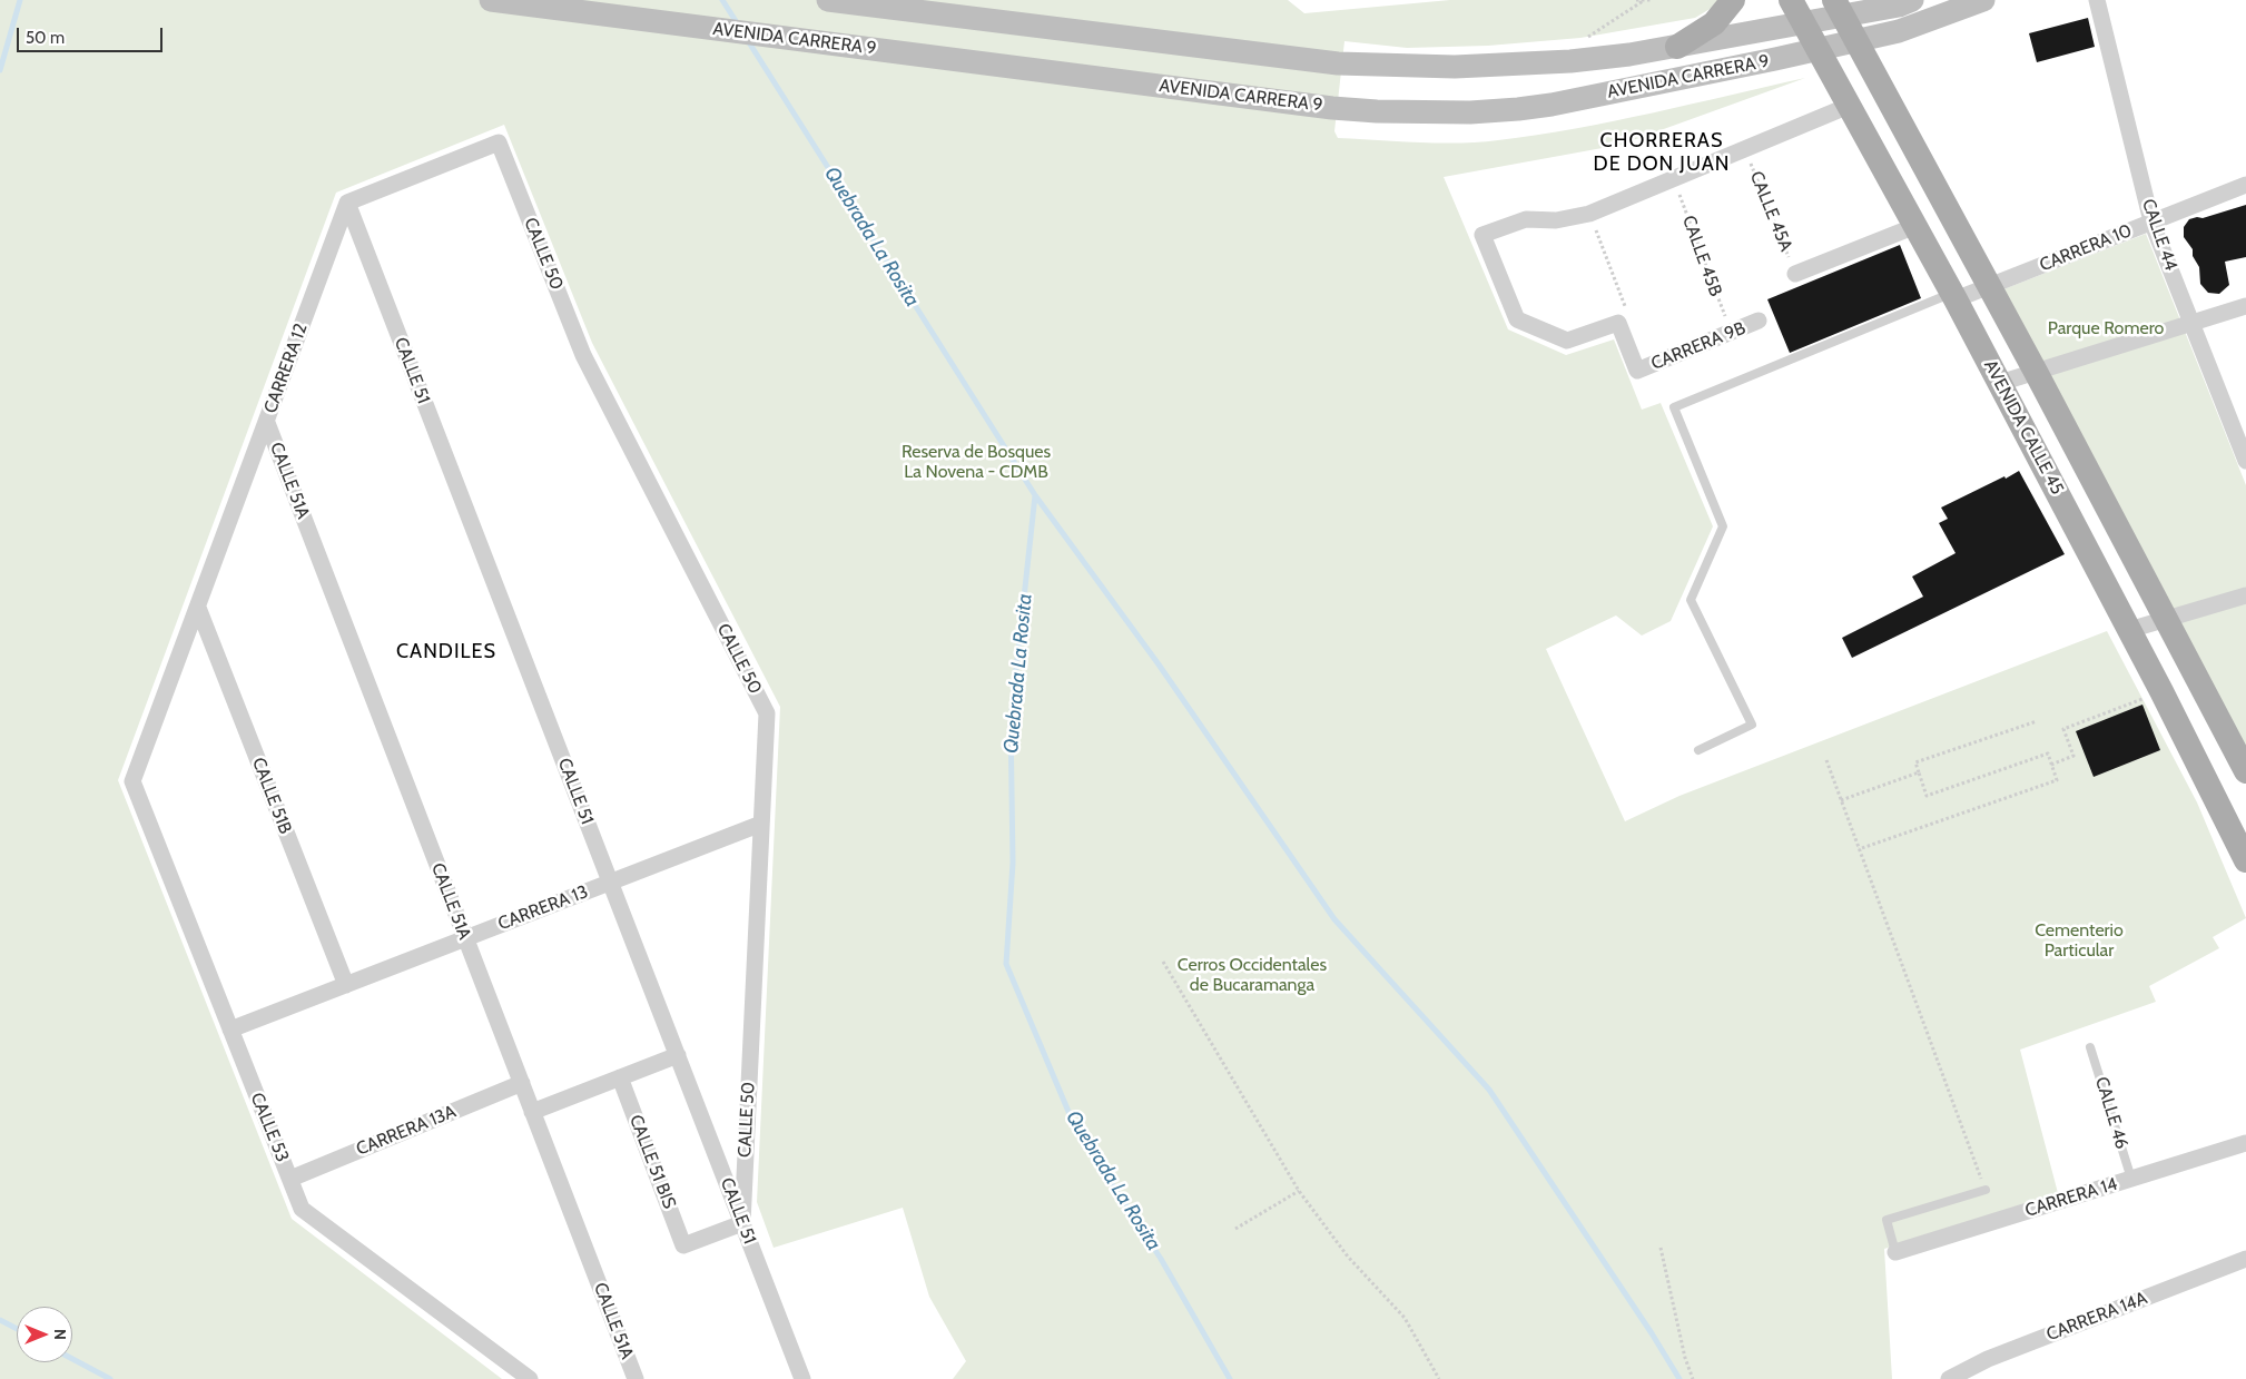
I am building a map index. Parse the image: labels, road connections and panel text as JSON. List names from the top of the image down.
{
  "streets": {
    "main road": ["AVENIDA CARRERA 9", "AVENIDA CALLE 45"],
    "street": [
      "CALLE 44",
      "CARRERA 10",
      "CALLE 50",
      "CARRERA 9B",
      "CARRERA 12",
      "CALLE 51",
      "CALLE 51A",
      "CALLE 51B",
      "CARRERA 13",
      "CALLE 53",
      "CARRERA 13A",
      "CALLE 51 BIS",
      "CARRERA 14",
      "CARRERA 14A"
    ],
    "lane": ["CALLE 46"],
    "path": ["CALLE 45A", "CALLE 45B"]
  },
  "crossings": [
    ["AVENIDA CARRERA 9", "AVENIDA CALLE 45"],
    ["CALLE 44", "CARRERA 10"],
    ["CARRERA 10", "AVENIDA CALLE 45"],
    ["CALLE 50", "CARRERA 12"],
    ["CALLE 50", "CALLE 51"],
    ["CALLE 50", "CARRERA 13"],
    ["CALLE 50", "CALLE 51 BIS"],
    ["CALLE 45B", "CARRERA 9B"],
    ["CARRERA 12", "CALLE 51"],
    ["CARRERA 12", "CALLE 51A"],
    ["CARRERA 12", "CALLE 51B"],
    ["CARRERA 12", "CALLE 53"],
    ["CALLE 51", "CARRERA 13"],
    ["CALLE 51", "CALLE 51 BIS"],
    ["CALLE 51A", "CARRERA 13"],
    ["CALLE 51A", "CARRERA 13A"],
    ["CALLE 51B", "CARRERA 13"],
    ["CARRERA 13", "CALLE 53"],
    ["CALLE 46", "CARRERA 14"],
    ["CALLE 53", "CARRERA 13A"]
  ],
  "districts": ["CHORRERAS DE DON JUAN", "CANDILES"],
  "water": ["Quebrada La Rosita"],
  "parks": [
    "Parque Romero",
    "Reserva de Bosques La Novena - CDMB",
    "Cementerio Particular",
    "Cerros Occidentales de Bucaramanga"
  ],
  "scale_bar": "50 m",
  "north": "right"
}
